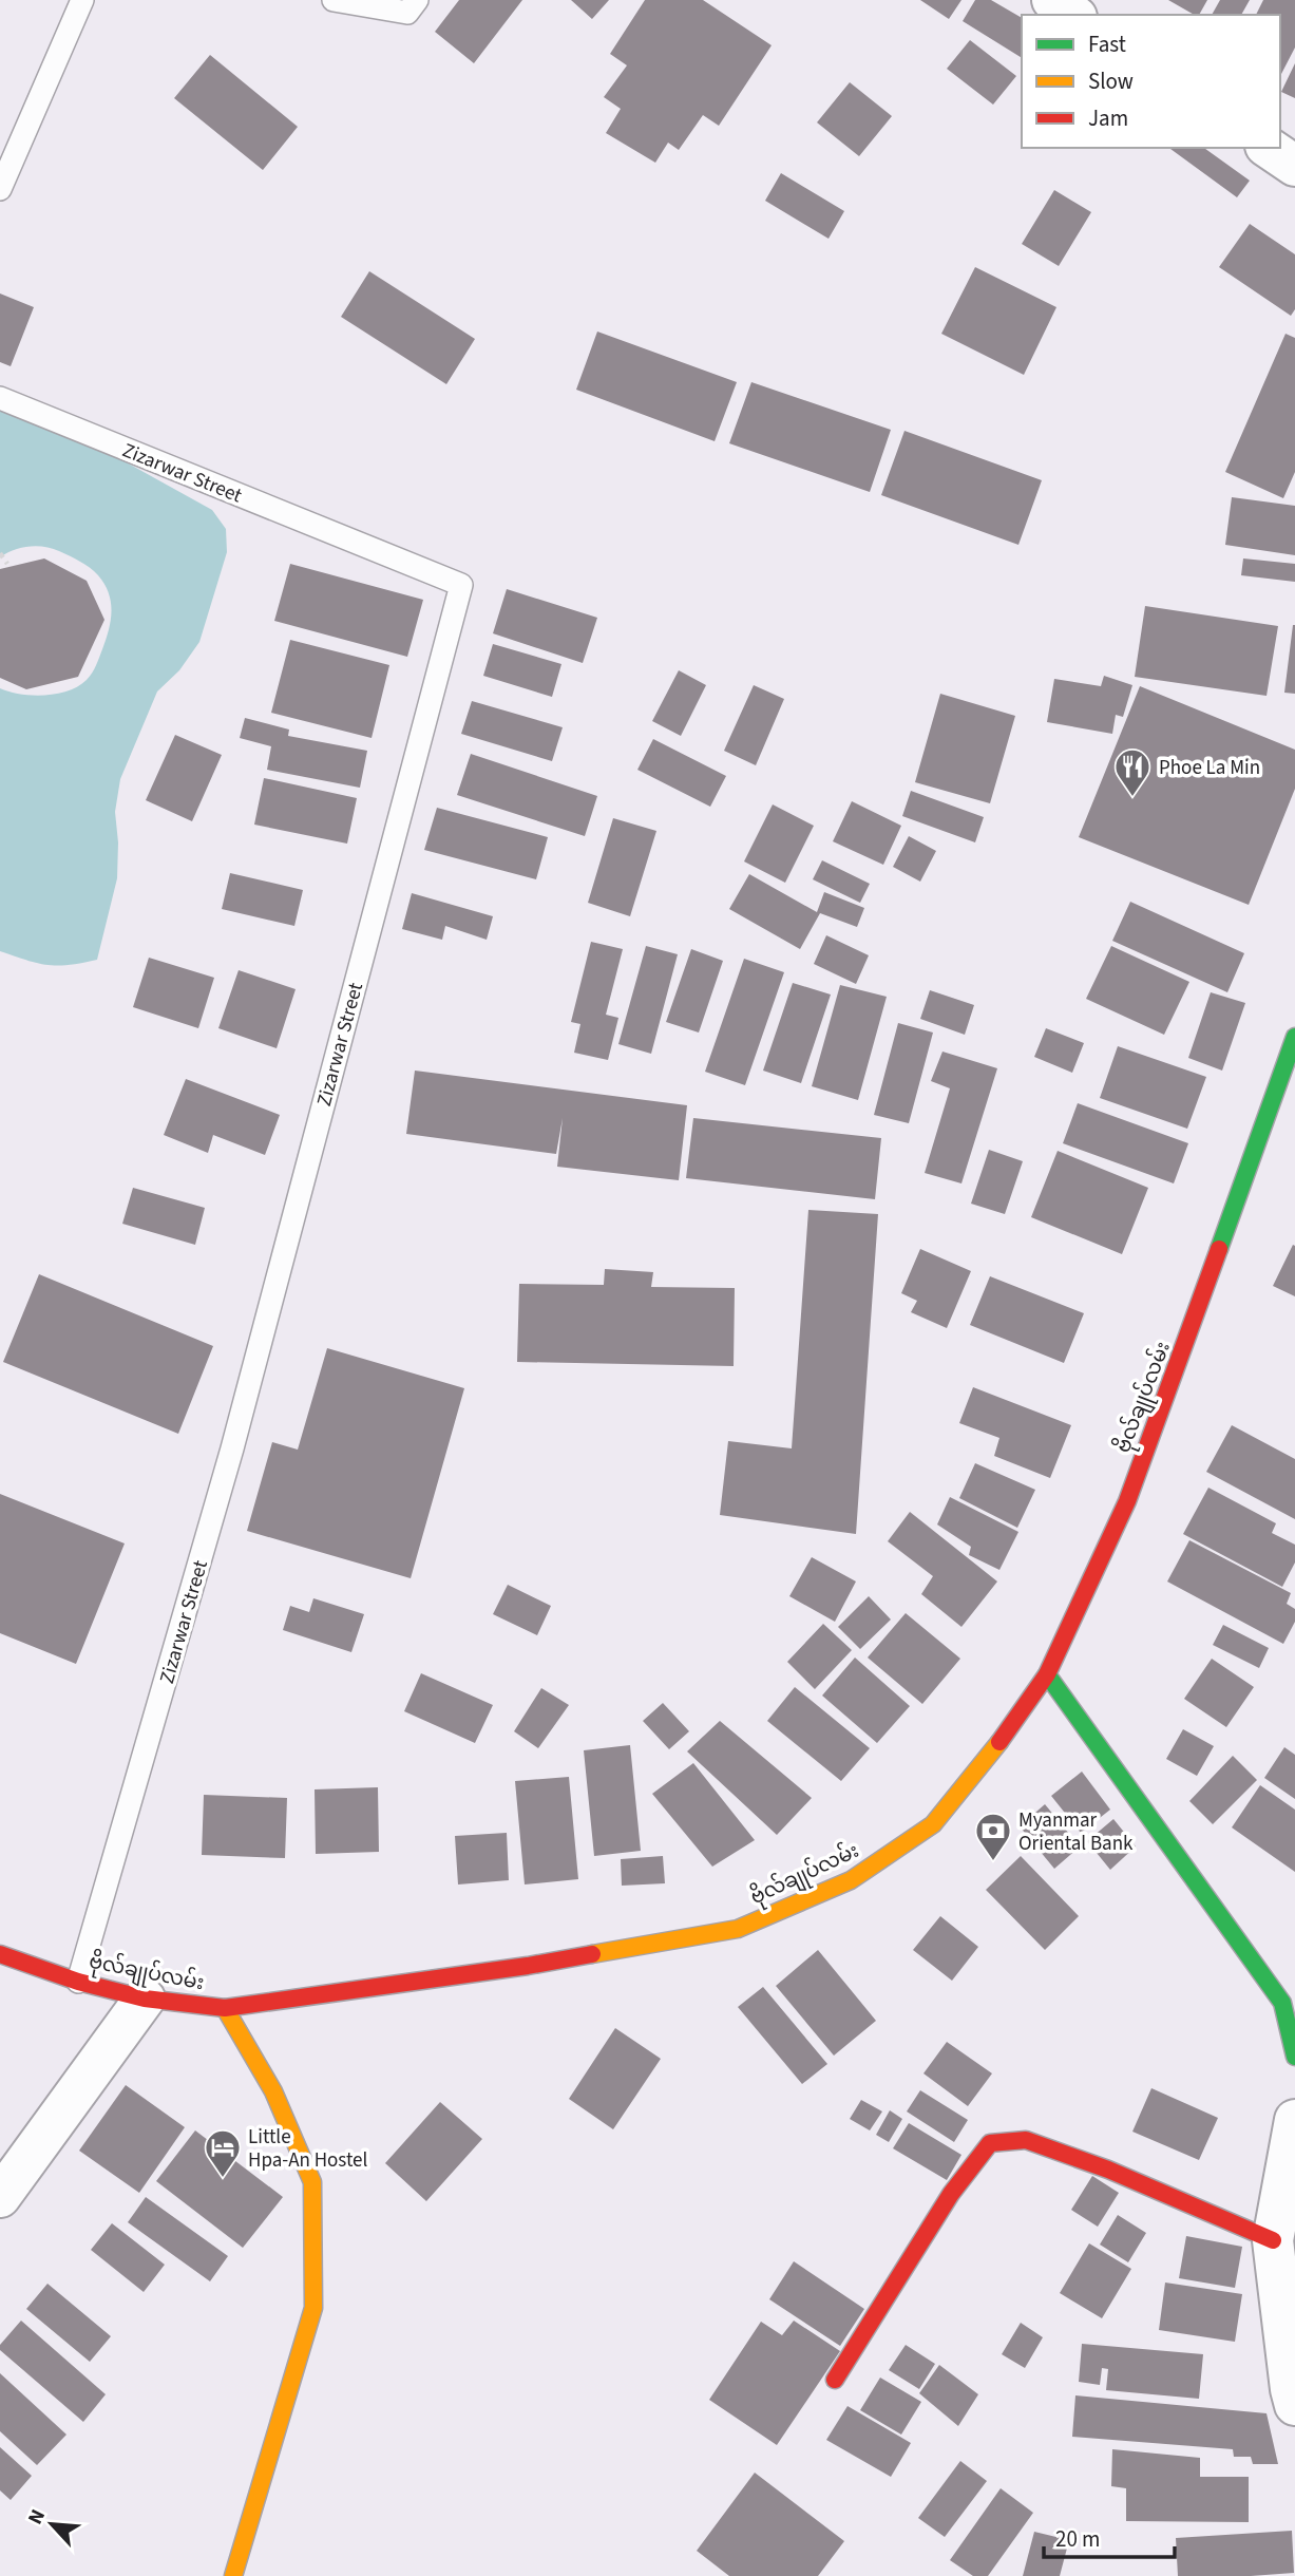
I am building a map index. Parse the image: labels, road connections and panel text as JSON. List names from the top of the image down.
{
  "streets": {
    "main road": ["ဗိုလ်ချုပ်လမ်း"],
    "lane": ["Zizarwar Street"]
  },
  "crossings": [
    ["Zizarwar Street", "ဗိုလ်ချုပ်လမ်း"]
  ],
  "places": {
    "restaurant": ["Phoe La Min"],
    "bank": ["Myanmar Oriental Bank"],
    "hotel": ["Little Hpa-An Hostel"]
  },
  "legend": ["Fast", "Slow", "Jam"],
  "scale_bar": "20 m",
  "north": "top left"
}
